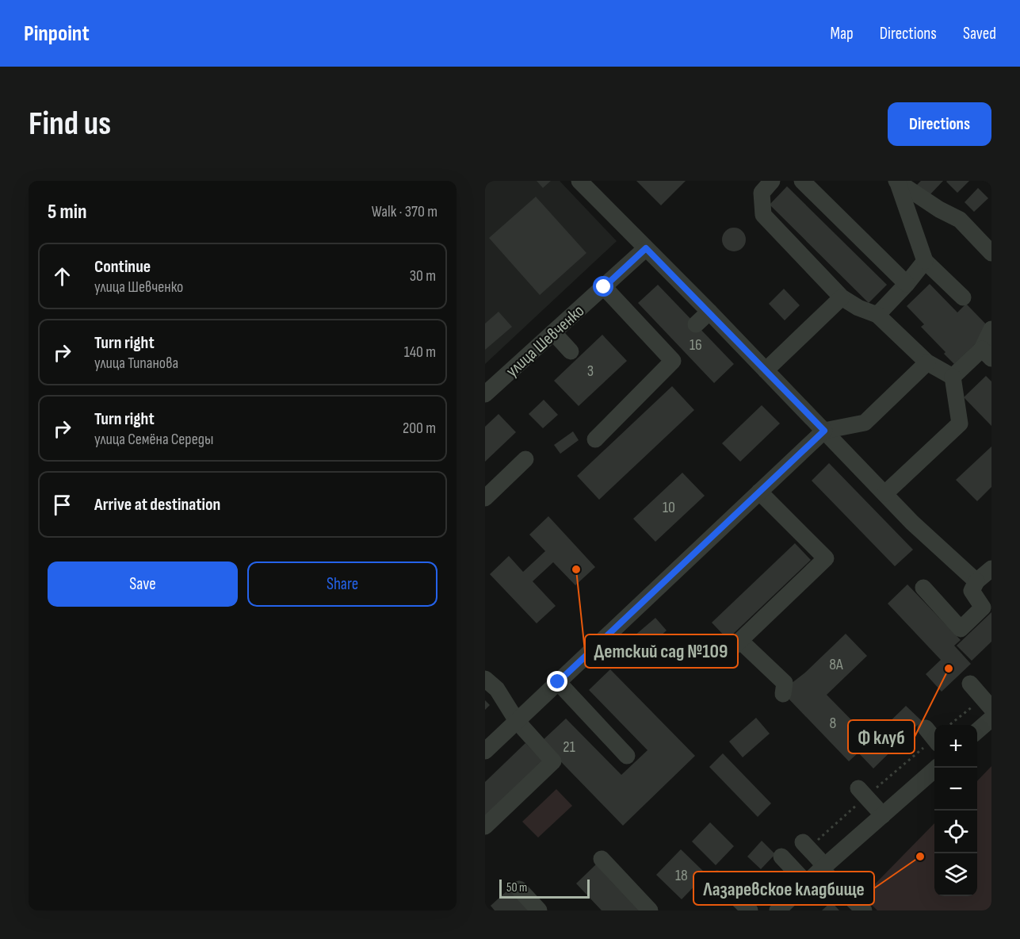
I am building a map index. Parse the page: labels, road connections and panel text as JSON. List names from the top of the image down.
{
  "streets": {
    "street": ["улица Шевченко"]
  },
  "places": ["Детский сад №109", "Ф клуб", "Лазаревское кладбище"],
  "house_numbers": [
    "16",
    "3",
    "10",
    "8А",
    "8",
    "21",
    "18"
  ],
  "scale_bar": "50 m",
  "page": {
    "header": "Pinpoint",
    "nav": ["Map", "Directions", "Saved"],
    "buttons": [
      "Directions",
      ["Save", "Share"]
    ],
    "title": "Find us",
    "heading": ["5 min", "Walk · 370 m"],
    "list": [
      ["Continue", "улица Шевченко", "30 m"],
      ["Turn right", "улица Типанова", "140 m"],
      ["Turn right", "улица Семёна Середы", "200 m"],
      "Arrive at destination"
    ],
    "map_buttons": ["+", "−"],
    "scale": "50 m"
  }
}
